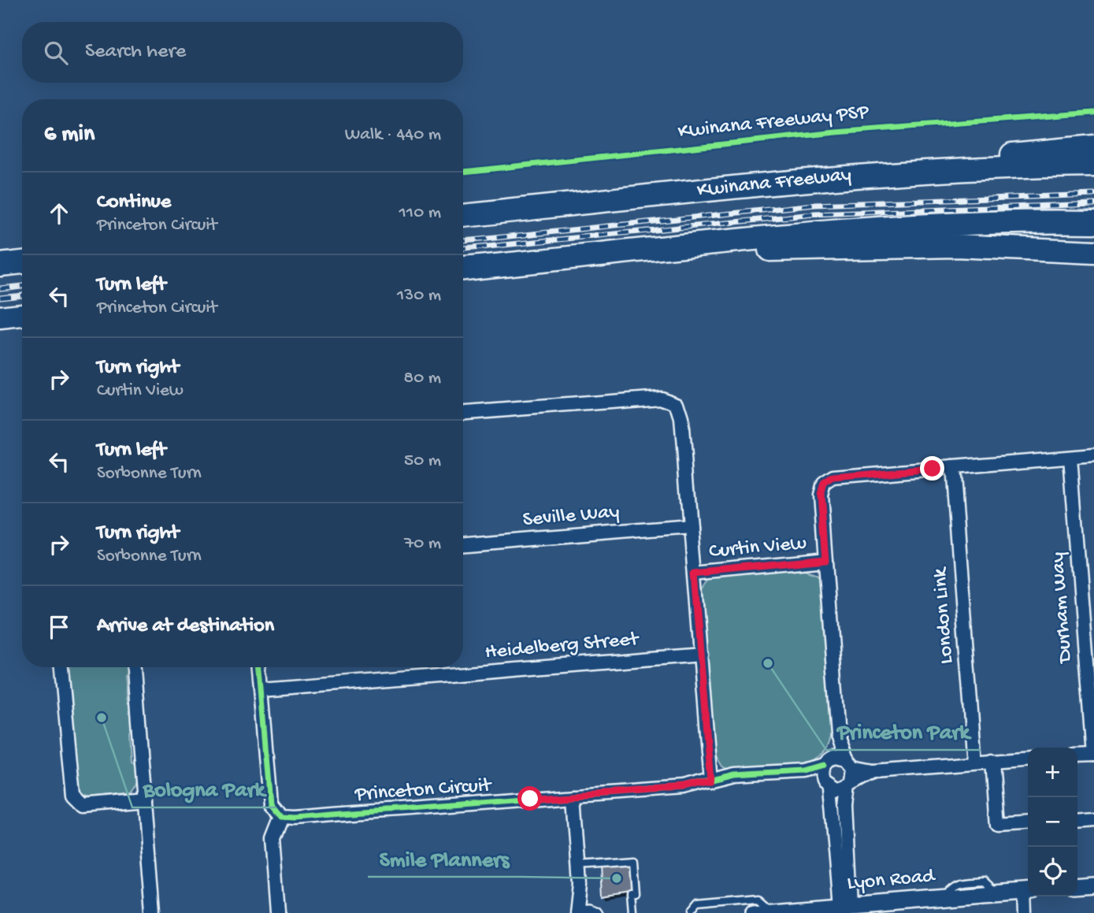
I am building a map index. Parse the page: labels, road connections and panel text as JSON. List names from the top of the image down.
{
  "streets": {
    "highway": ["Kwinana Freeway"],
    "street": [
      "Seville Way",
      "Curtin View",
      "Durham Way",
      "London Link",
      "Heidelberg Street",
      "Princeton Circuit",
      "Lyon Road"
    ],
    "cycle path": ["Kwinana Freeway PSP"]
  },
  "places": ["Princeton Park", "Bologna Park", "Smile Planners"],
  "page": {
    "search": "Search here",
    "heading": ["6 min", "Walk · 440 m"],
    "list": [
      ["Continue", "Princeton Circuit", "110 m"],
      ["Turn left", "Princeton Circuit", "130 m"],
      ["Turn right", "Curtin View", "80 m"],
      ["Turn left", "Sorbonne Turn", "50 m"],
      ["Turn right", "Sorbonne Turn", "70 m"],
      "Arrive at destination"
    ],
    "map_buttons": ["+", "−"]
  }
}
